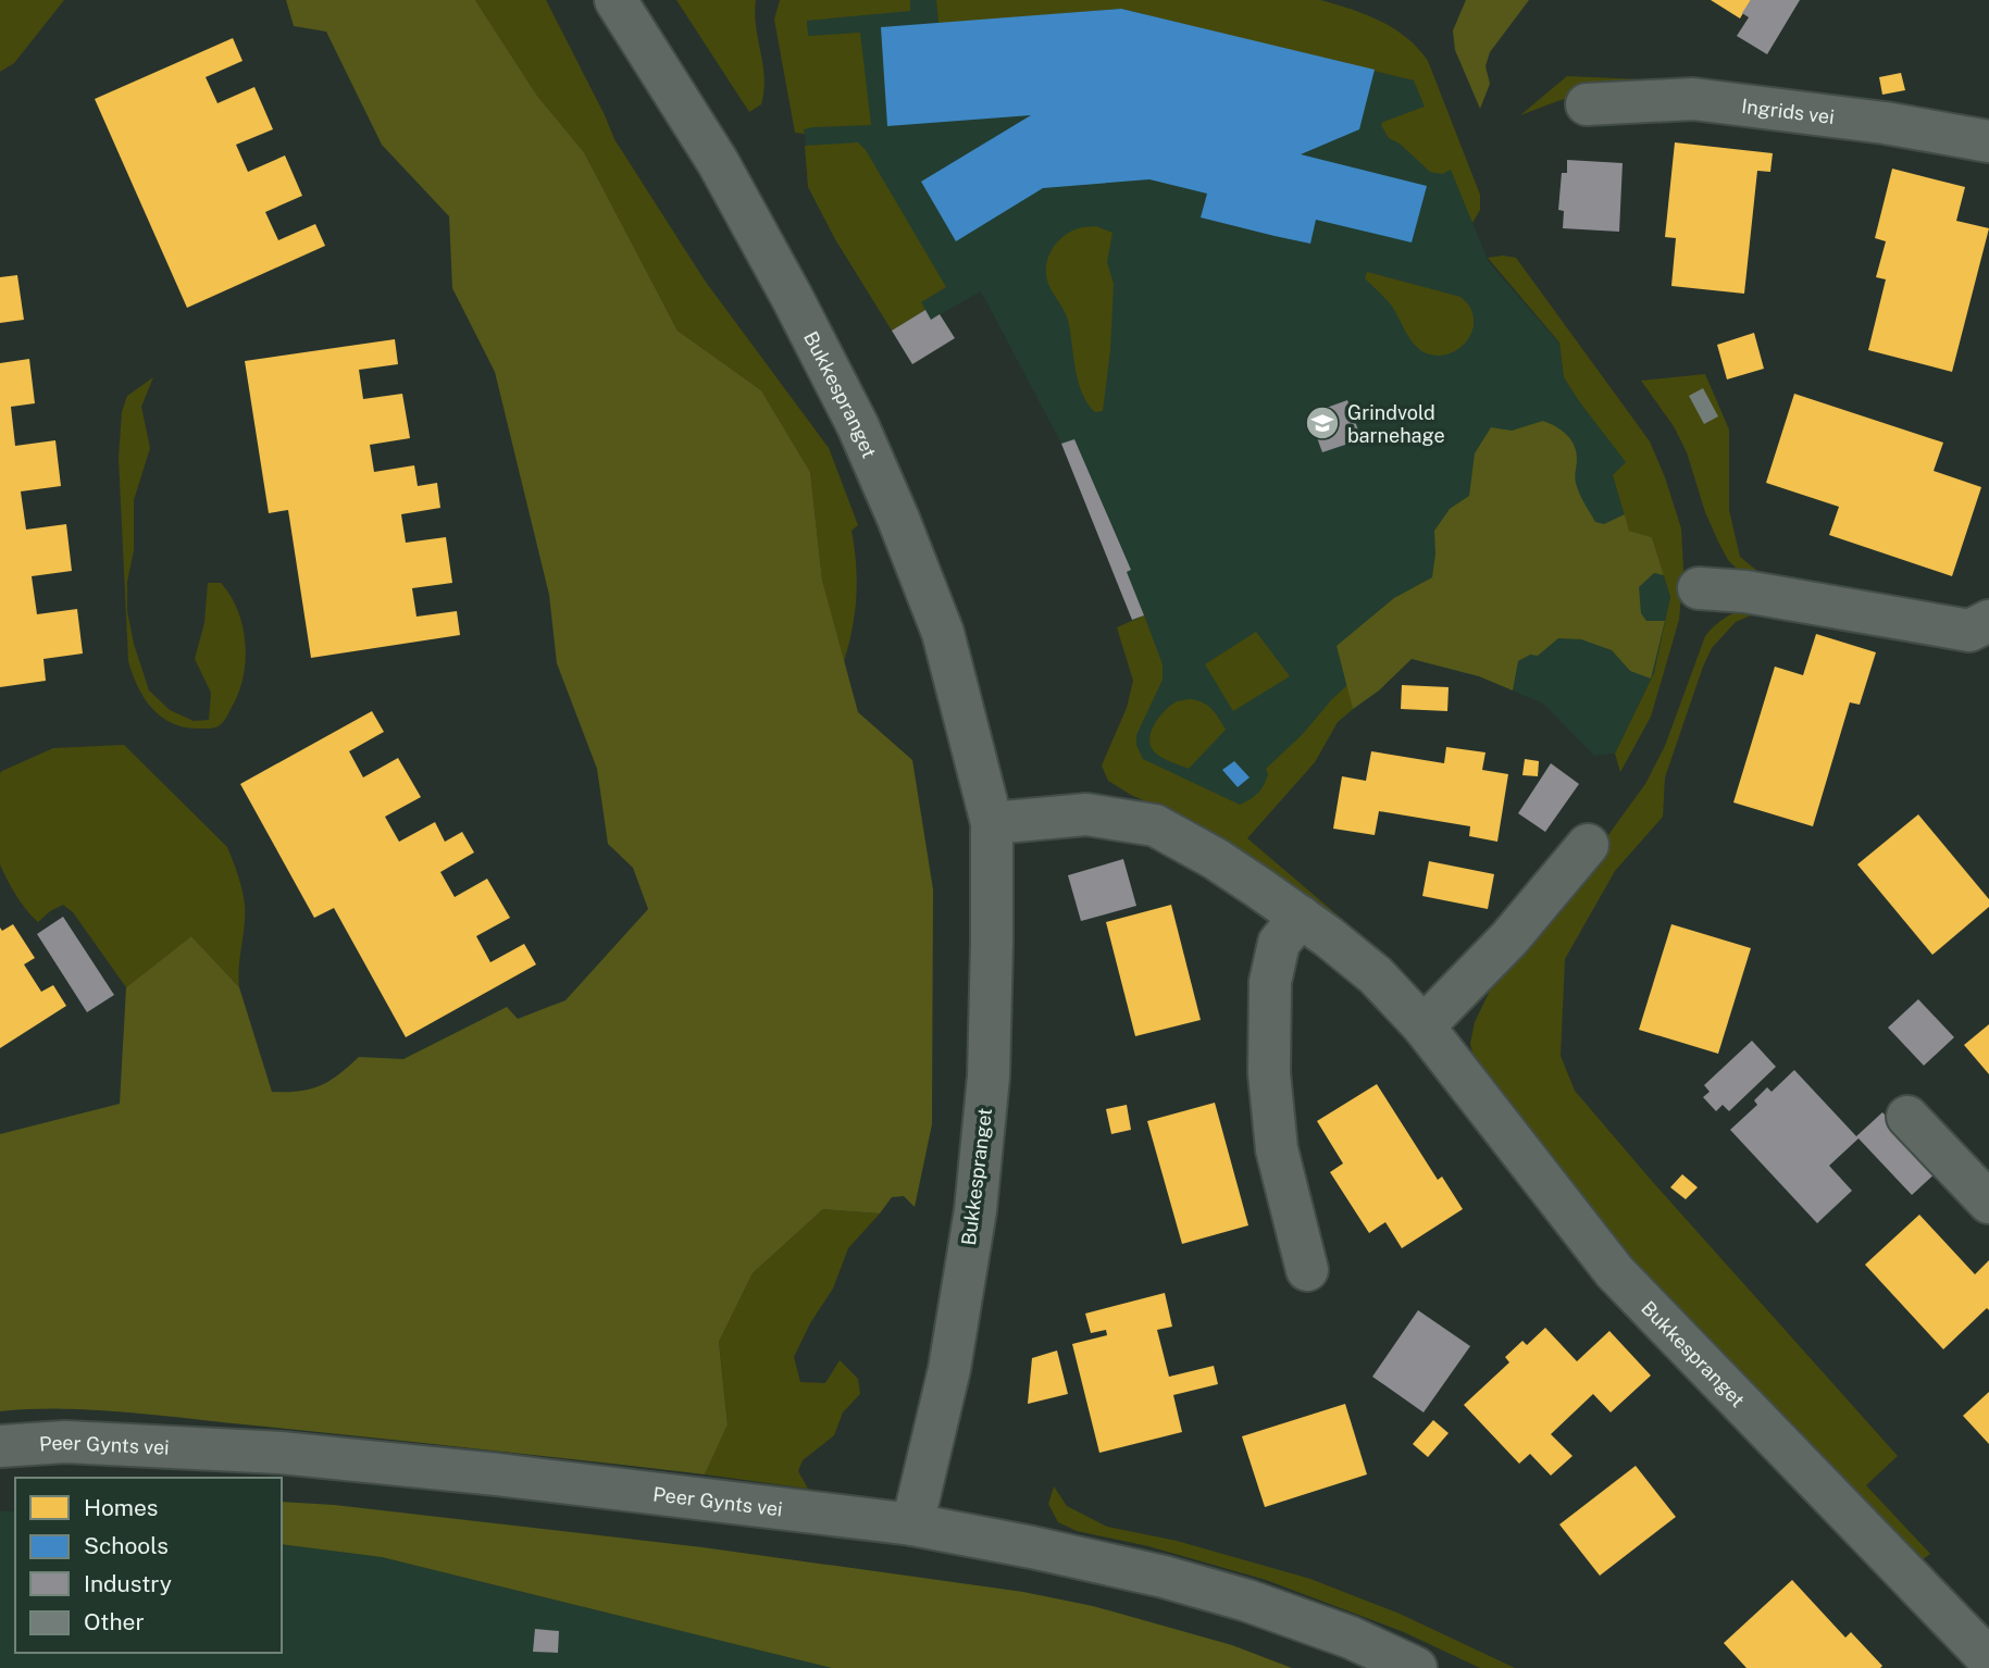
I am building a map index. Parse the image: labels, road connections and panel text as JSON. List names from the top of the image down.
{
  "streets": {
    "street": ["Ingrids vei", "Bukkespranget", "Peer Gynts vei"]
  },
  "crossings": [
    ["Bukkespranget", "Peer Gynts vei"]
  ],
  "places": {
    "school or university": ["Grindvold barnehage"]
  },
  "legend": [
    "Homes",
    "Schools",
    "Industry",
    "Other"
  ]
}
